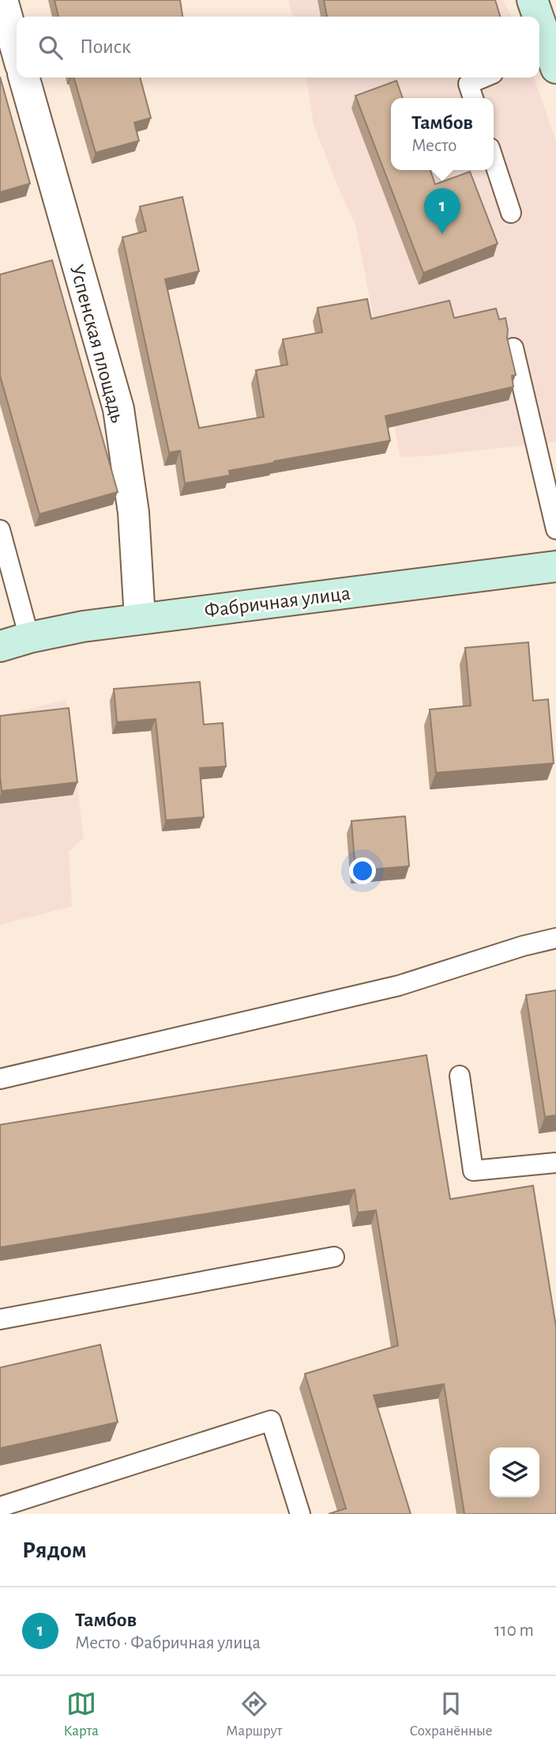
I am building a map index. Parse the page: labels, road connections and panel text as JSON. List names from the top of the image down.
{
  "streets": {
    "street": ["Успенская площадь", "Фабричная улица"]
  },
  "crossings": [
    ["Успенская площадь", "Фабричная улица"]
  ],
  "page": {
    "search": "Поиск",
    "popup": ["Тамбов", "Место"],
    "pins": "1",
    "heading": "Рядом",
    "list": [
      {
        "mark": "1",
        "name": "Тамбов",
        "note": "Место · Фабричная улица",
        "value": "110 m"
      }
    ],
    "nav": ["Карта", "Маршрут", "Сохранённые"]
  }
}
